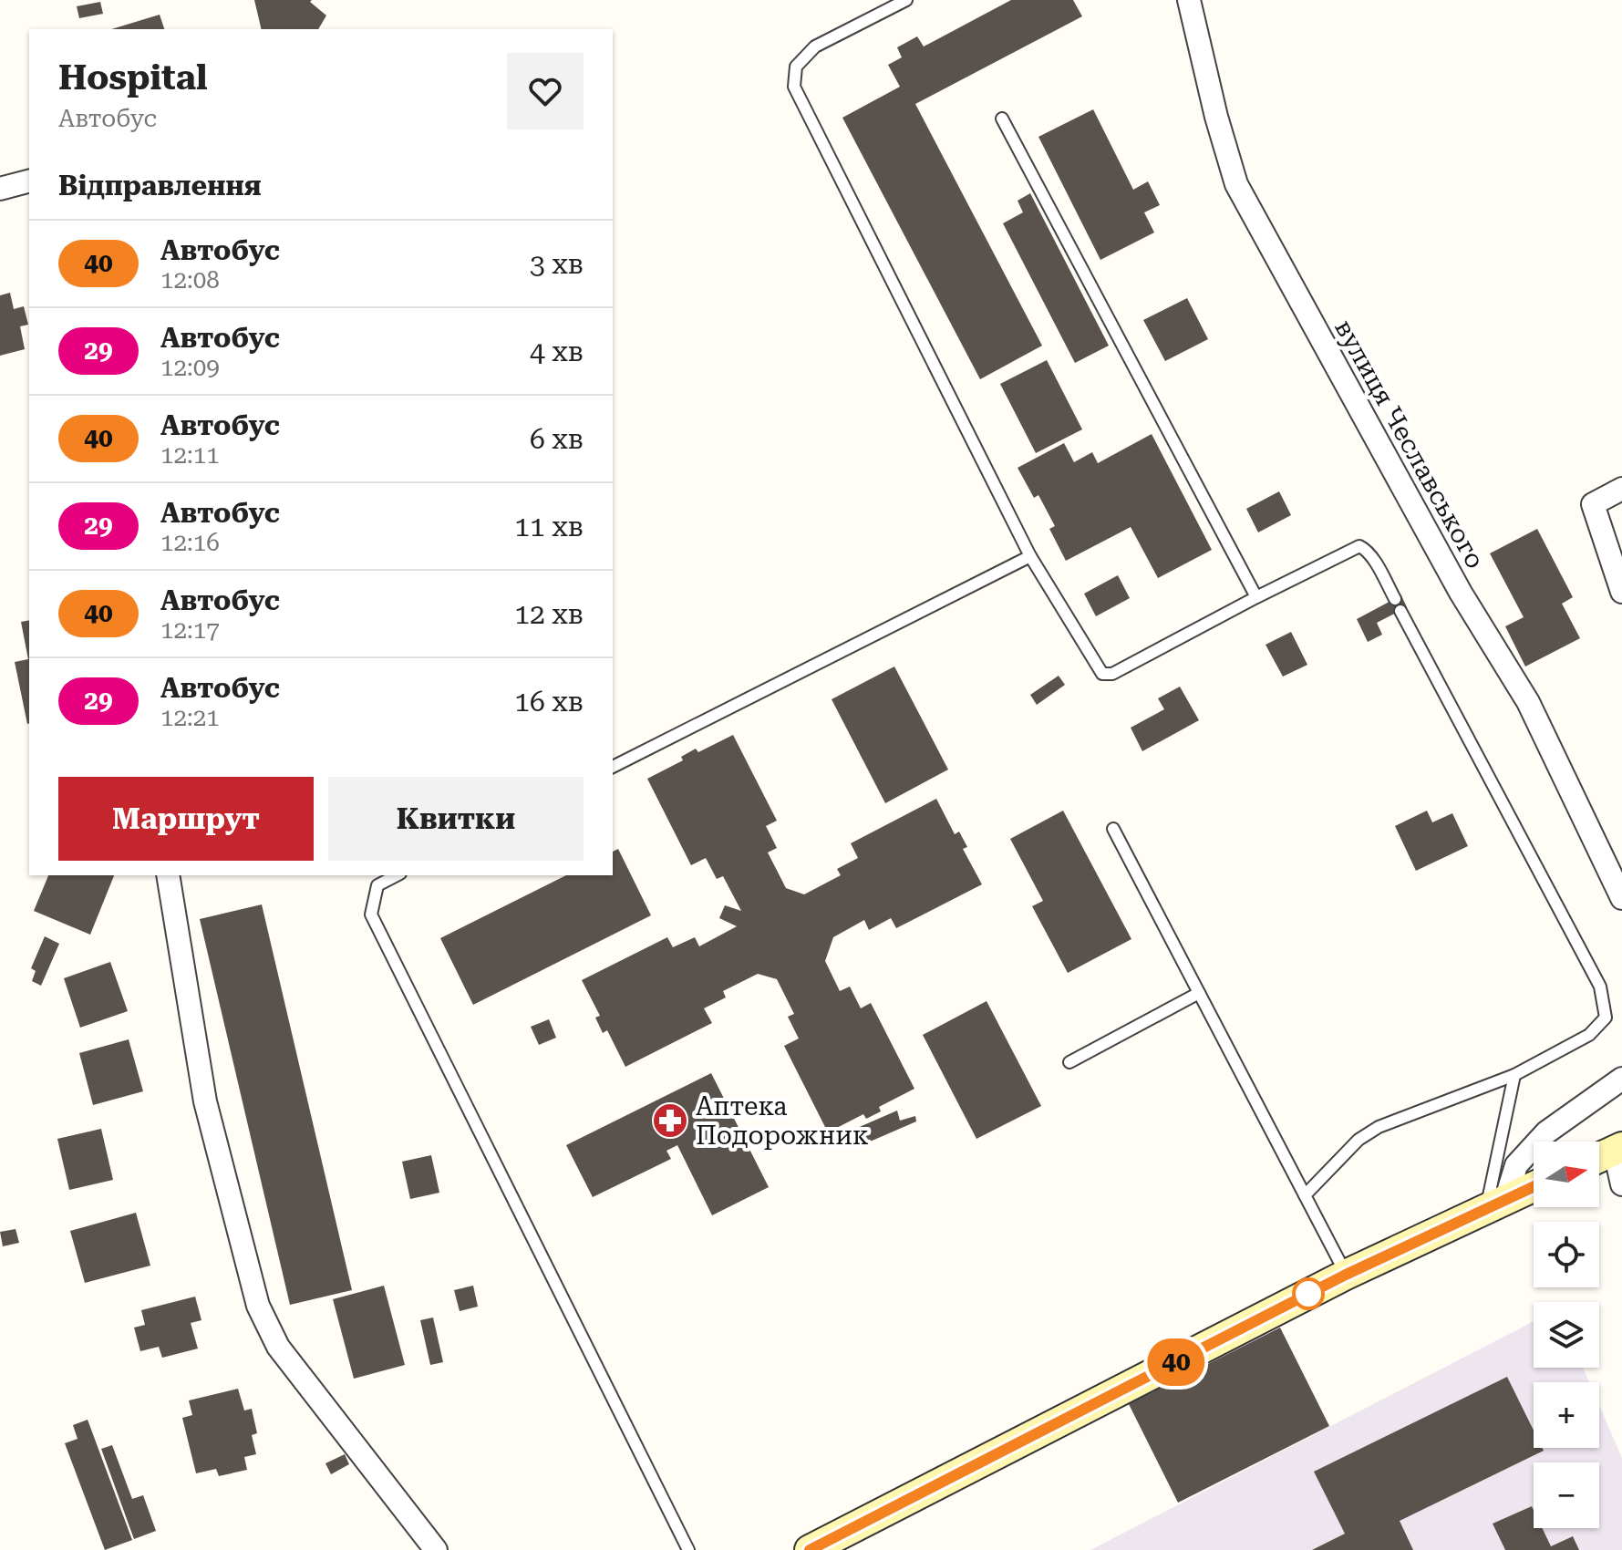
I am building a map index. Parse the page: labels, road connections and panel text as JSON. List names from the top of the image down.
{
  "streets": {
    "street": ["вулиця Чеславського"]
  },
  "places": {
    "pharmacy": ["Аптека Подорожник"]
  },
  "lines": ["bus line 40"],
  "north": "right",
  "page": {
    "on_map": "40",
    "heading": [
      ["Hospital", "Автобус"],
      "Відправлення"
    ],
    "list": [
      {
        "mark": "40",
        "name": "Автобус",
        "note": "12:08",
        "value": "3 хв"
      },
      {
        "mark": "29",
        "name": "Автобус",
        "note": "12:09",
        "value": "4 хв"
      },
      {
        "mark": "40",
        "name": "Автобус",
        "note": "12:11",
        "value": "6 хв"
      },
      {
        "mark": "29",
        "name": "Автобус",
        "note": "12:16",
        "value": "11 хв"
      },
      {
        "mark": "40",
        "name": "Автобус",
        "note": "12:17",
        "value": "12 хв"
      },
      {
        "mark": "29",
        "name": "Автобус",
        "note": "12:21",
        "value": "16 хв"
      }
    ],
    "buttons": ["Маршрут", "Квитки"],
    "map_buttons": ["+", "−"]
  }
}
